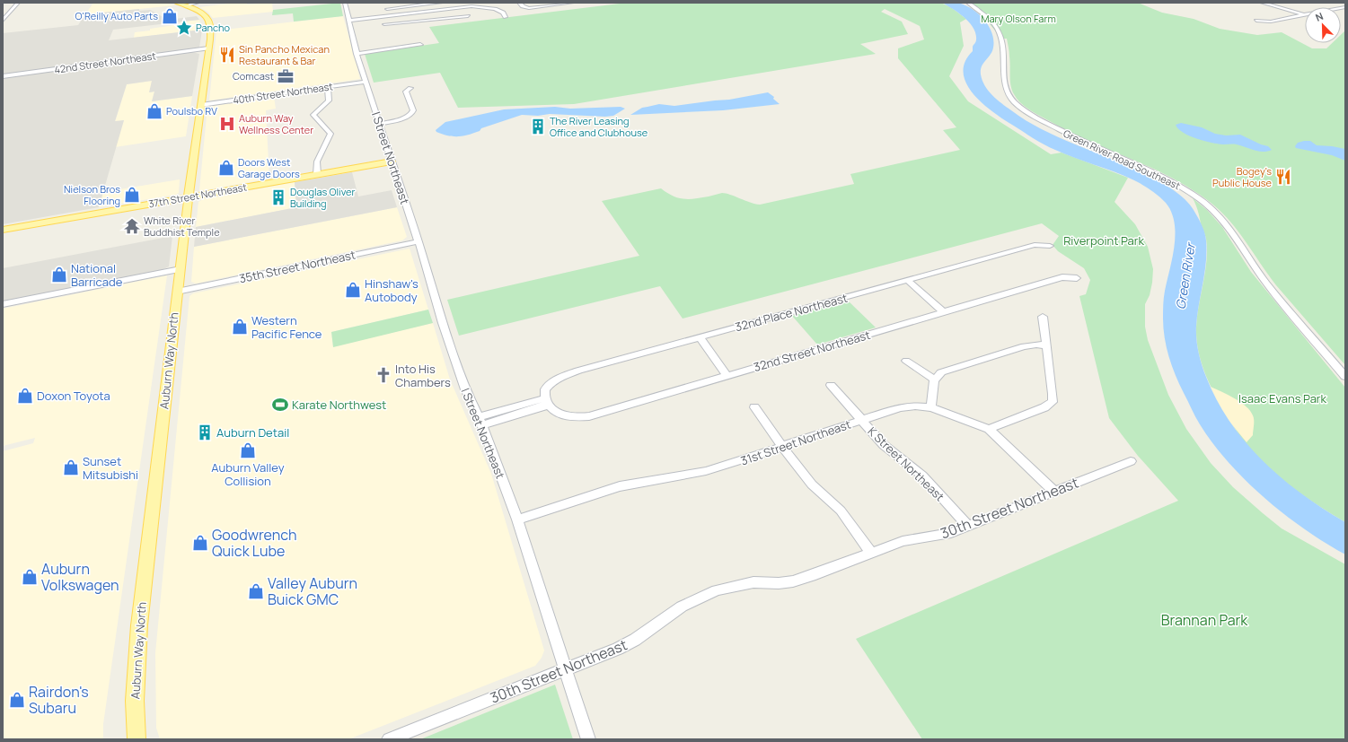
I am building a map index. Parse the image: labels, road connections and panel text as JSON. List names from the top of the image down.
{
  "streets": {
    "main road": ["37th Street Northeast", "Auburn Way North"],
    "street": [
      "42nd Street Northeast",
      "40th Street Northeast",
      "I Street Northeast",
      "Green River Road Southeast",
      "35th Street Northeast",
      "32nd Place Northeast",
      "32nd Street Northeast",
      "31st Street Northeast",
      "K Street Northeast",
      "30th Street Northeast"
    ]
  },
  "crossings": [
    ["42nd Street Northeast", "Auburn Way North"],
    ["40th Street Northeast", "I Street Northeast"],
    ["40th Street Northeast", "Auburn Way North"],
    ["I Street Northeast", "37th Street Northeast"],
    ["I Street Northeast", "35th Street Northeast"],
    ["I Street Northeast", "31st Street Northeast"],
    ["I Street Northeast", "30th Street Northeast"],
    ["37th Street Northeast", "Auburn Way North"],
    ["35th Street Northeast", "Auburn Way North"],
    ["32nd Place Northeast", "32nd Street Northeast"],
    ["31st Street Northeast", "K Street Northeast"],
    ["K Street Northeast", "30th Street Northeast"]
  ],
  "water": ["Green River"],
  "parks": [
    "Mary Olson Farm",
    "Riverpoint Park",
    "Isaac Evans Park",
    "Brannan Park"
  ],
  "places": {
    "shop": [
      "O'Reilly Auto Parts",
      "Poulsbo RV",
      "Doors West Garage Doors",
      "Nielson Bros Flooring",
      "National Barricade",
      "Hinshaw's Autobody",
      "Western Pacific Fence",
      "Doxon Toyota",
      "Auburn Valley Collision",
      "Sunset Mitsubishi",
      "Goodwrench Quick Lube",
      "Auburn Volkswagen",
      "Valley Auburn Buick GMC",
      "Rairdon's Subaru"
    ],
    "place": ["Pancho"],
    "restaurant": ["Sin Pancho Mexican Restaurant & Bar", "Bogey's Public House"],
    "office": ["Comcast"],
    "hospital": ["Auburn Way Wellness Center"],
    "building": ["The River Leasing Office and Clubhouse", "Douglas Oliver Building", "Auburn Detail"],
    "temple": ["White River Buddhist Temple"],
    "church": ["Into His Chambers"],
    "sports": ["Karate Northwest"]
  },
  "north": "top left"
}
